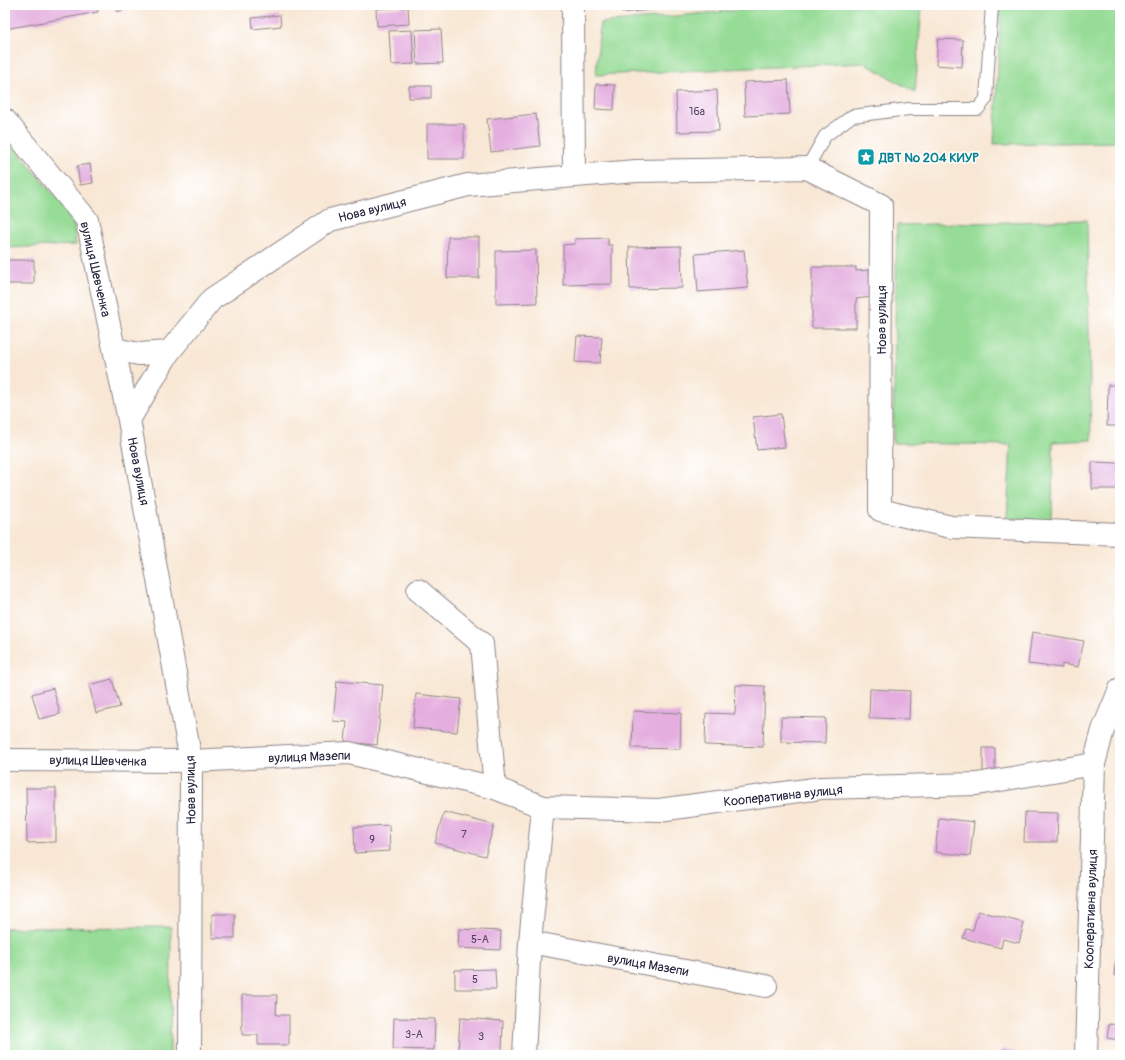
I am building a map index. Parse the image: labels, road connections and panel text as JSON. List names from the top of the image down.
{
  "streets": {
    "street": [
      "Нова вулиця",
      "вулиця Шевченка",
      "вулиця Мазепи",
      "Кооперативна вулиця"
    ]
  },
  "crossings": [
    ["Нова вулиця", "вулиця Шевченка"],
    ["Нова вулиця", "вулиця Мазепи"],
    ["вулиця Шевченка", "вулиця Мазепи"],
    ["вулиця Мазепи", "Кооперативна вулиця"]
  ],
  "places": {
    "place": ["ДВТ № 204 КИУР"]
  },
  "house_numbers": [
    "16а",
    "7",
    "9",
    "5-А",
    "5",
    "3-А",
    "3"
  ]
}
